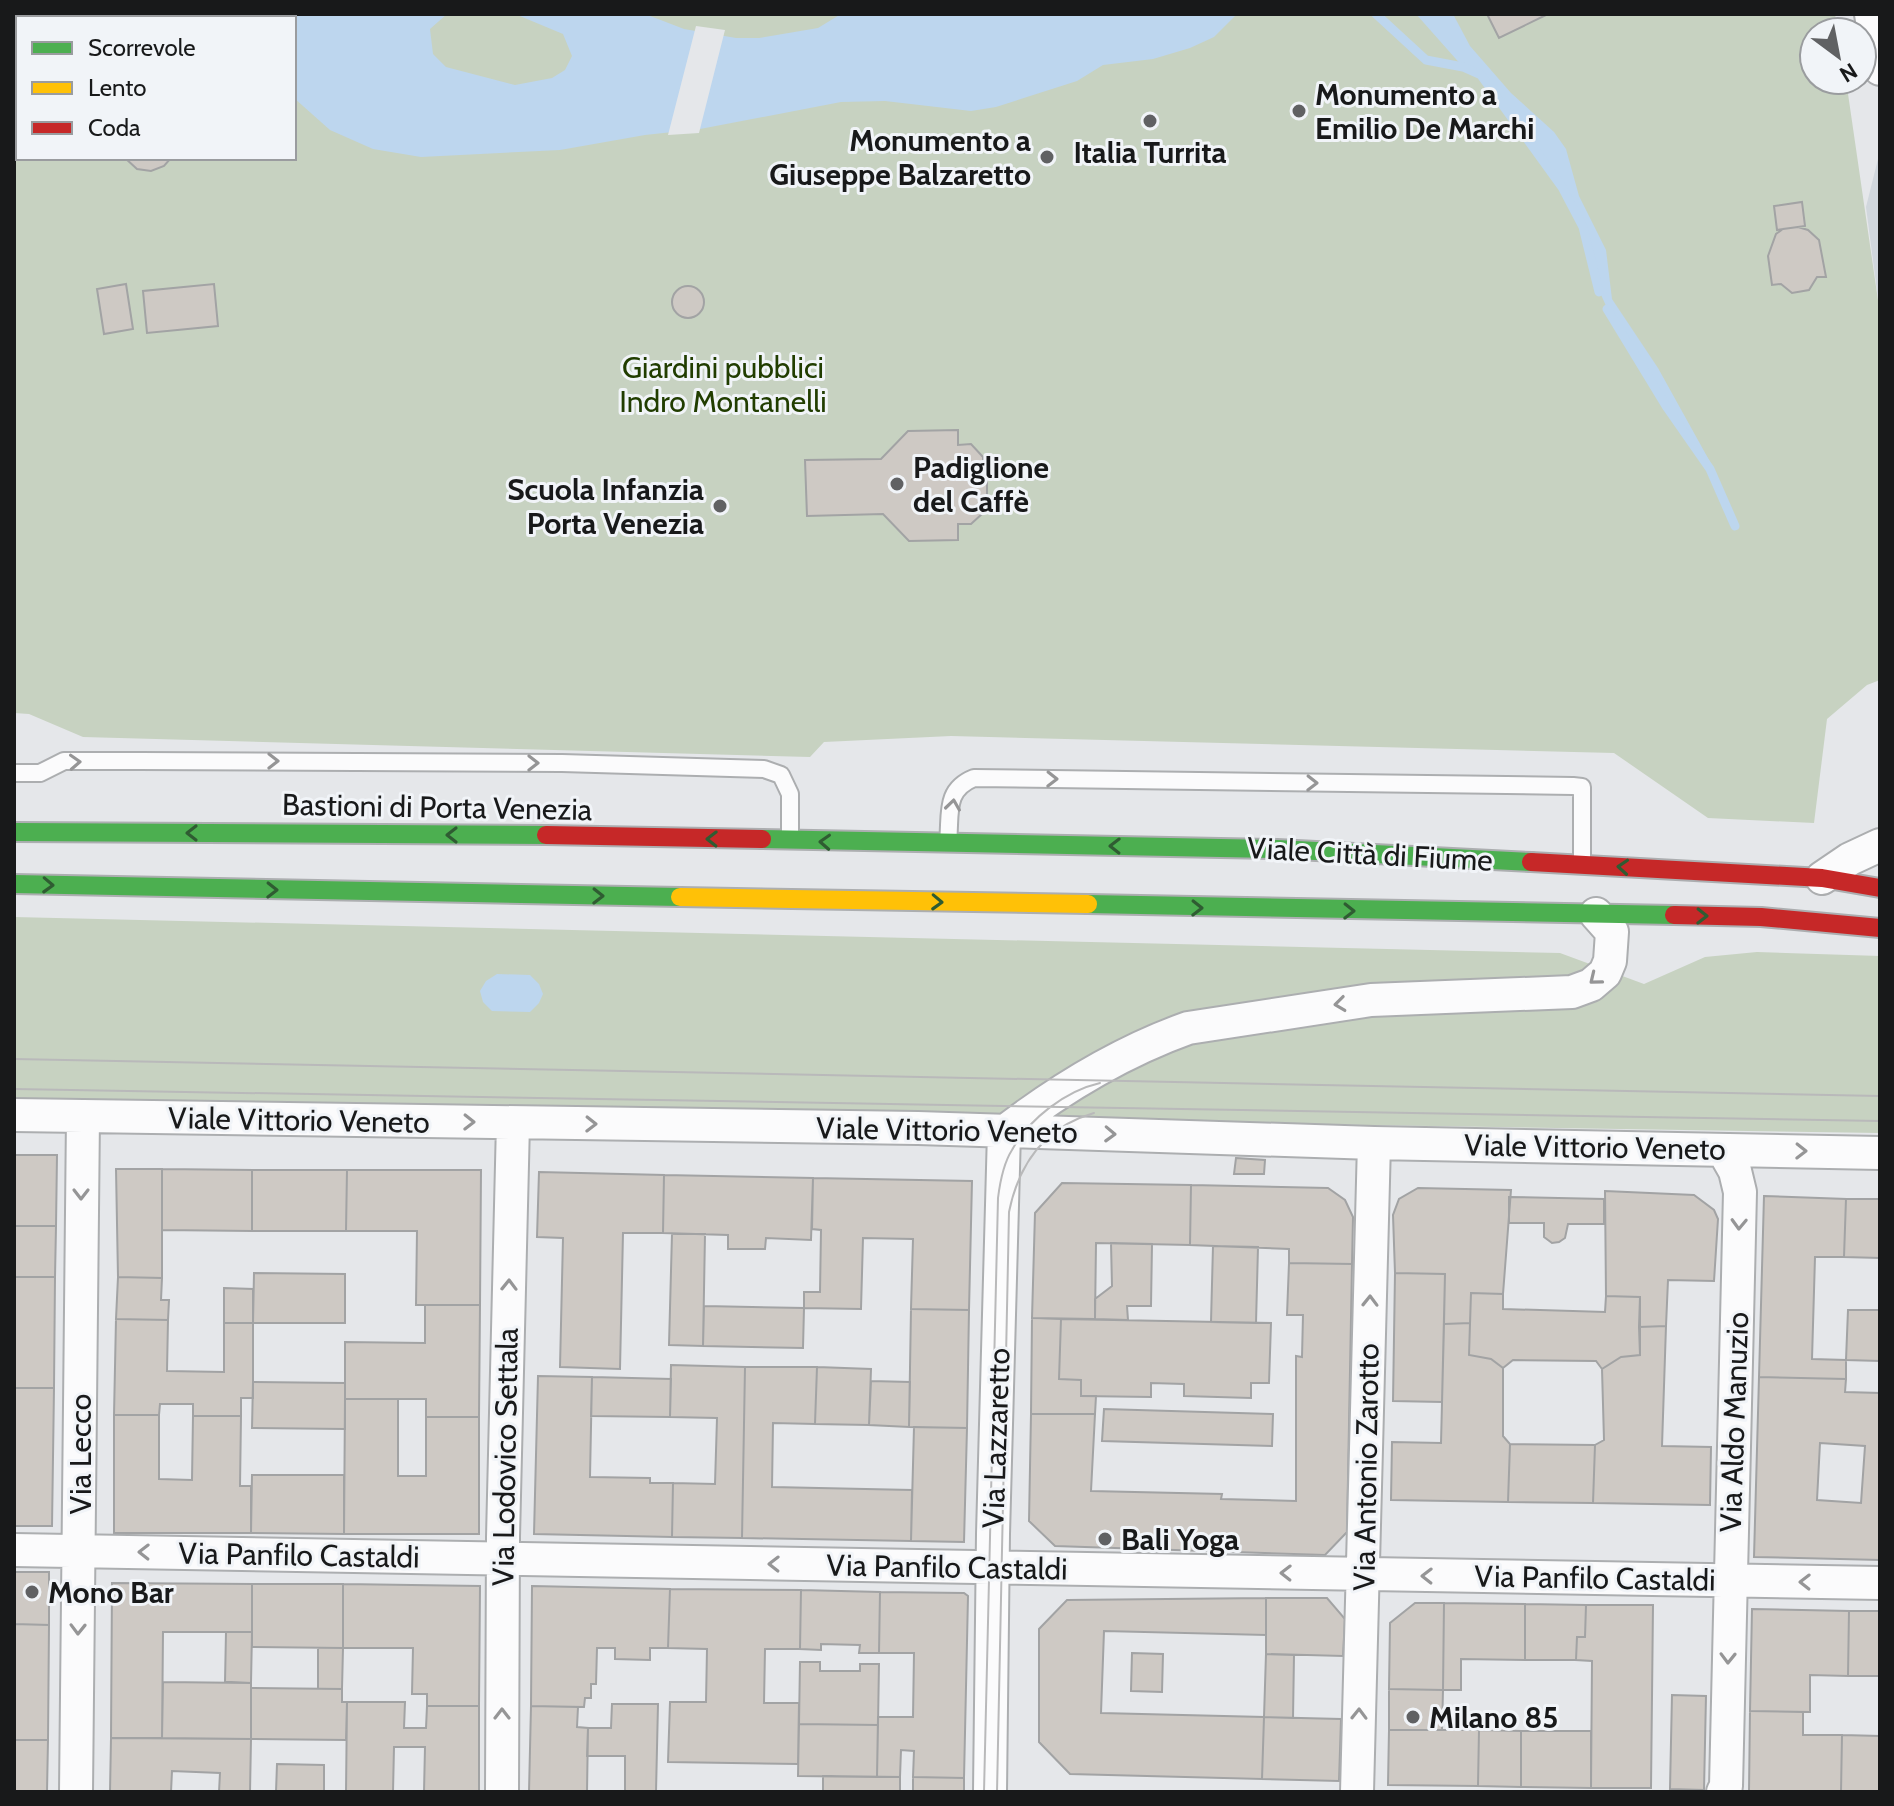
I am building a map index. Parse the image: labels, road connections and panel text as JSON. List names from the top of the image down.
{
  "streets": {
    "main road": ["Bastioni di Porta Venezia", "Viale Città di Fiume"],
    "street": [
      "Viale Vittorio Veneto",
      "Via Aldo Manuzio",
      "Via Lazzaretto",
      "Via Lecco",
      "Via Lodovico Settala",
      "Via Antonio Zarotto",
      "Via Panfilo Castaldi"
    ]
  },
  "crossings": [
    ["Bastioni di Porta Venezia", "Viale Città di Fiume"],
    ["Viale Vittorio Veneto", "Via Aldo Manuzio"],
    ["Viale Vittorio Veneto", "Via Lazzaretto"],
    ["Viale Vittorio Veneto", "Via Lecco"],
    ["Viale Vittorio Veneto", "Via Lodovico Settala"],
    ["Viale Vittorio Veneto", "Via Antonio Zarotto"],
    ["Via Aldo Manuzio", "Via Panfilo Castaldi"],
    ["Via Lazzaretto", "Via Panfilo Castaldi"],
    ["Via Lecco", "Via Panfilo Castaldi"],
    ["Via Lodovico Settala", "Via Panfilo Castaldi"],
    ["Via Antonio Zarotto", "Via Panfilo Castaldi"]
  ],
  "one_way": [
    "Bastioni di Porta Venezia",
    "Viale Vittorio Veneto",
    "Via Aldo Manuzio",
    "Via Lecco",
    "Via Lodovico Settala",
    "Via Antonio Zarotto",
    "Via Panfilo Castaldi"
  ],
  "parks": ["Giardini pubblici Indro Montanelli"],
  "places": [
    "Monumento a Emilio De Marchi",
    "Italia Turrita",
    "Monumento a Giuseppe Balzaretto",
    "Padiglione del Caffè",
    "Scuola Infanzia Porta Venezia",
    "Bali Yoga",
    "Mono Bar",
    "Milano 85"
  ],
  "legend": ["Scorrevole", "Lento", "Coda"],
  "north": "bottom right"
}
